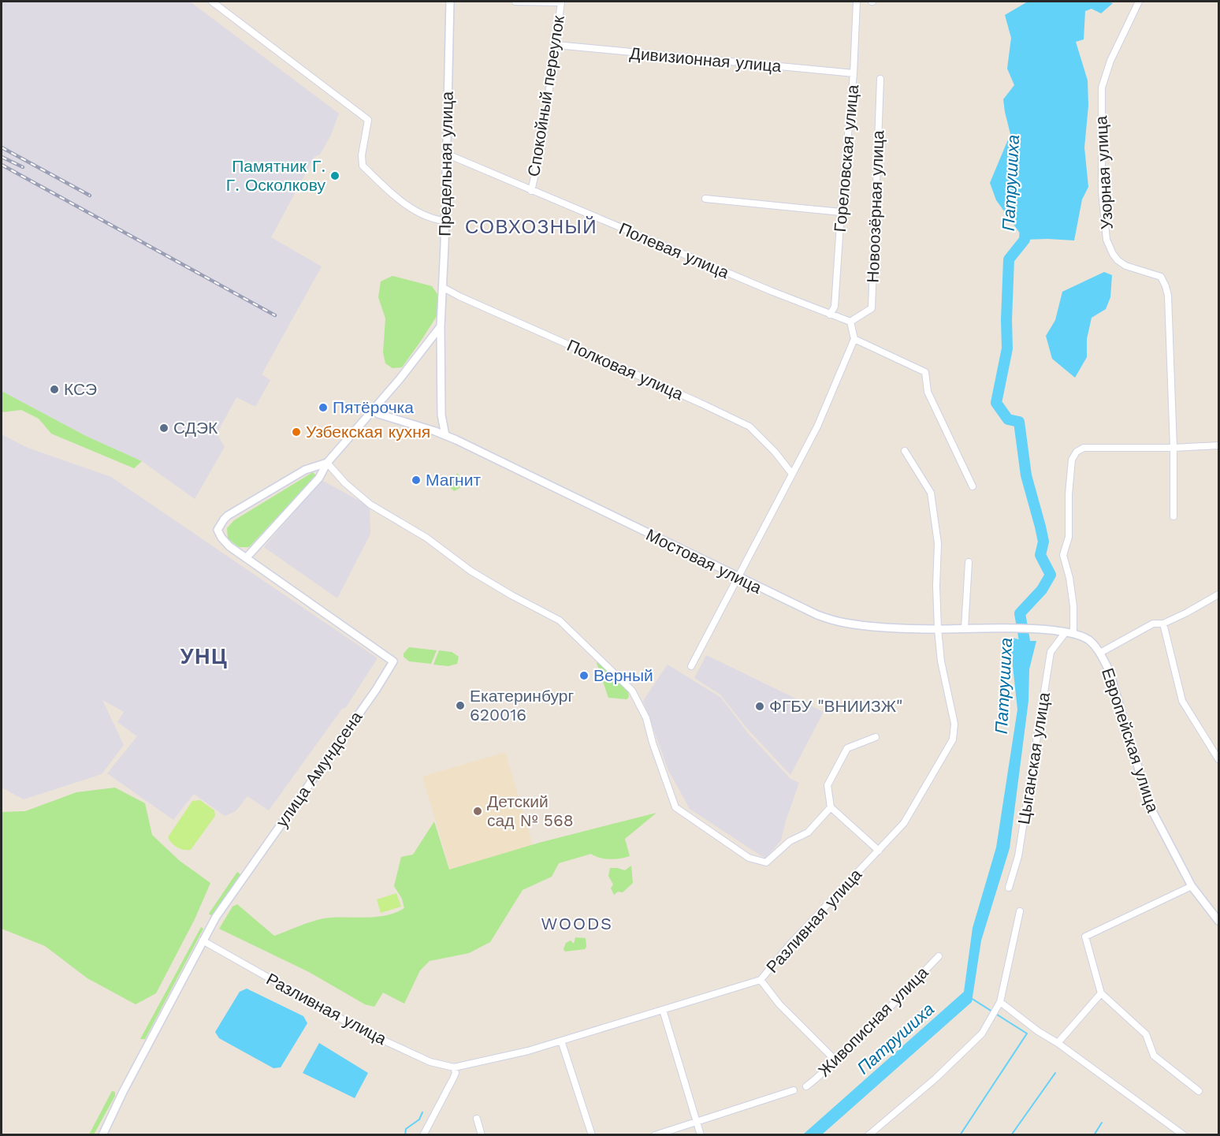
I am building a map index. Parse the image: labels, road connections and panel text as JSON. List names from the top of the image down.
{
  "streets": {
    "street": [
      "Дивизионная улица",
      "Спокойный переулок",
      "Гореловская улица",
      "Предельная улица",
      "Узорная улица",
      "Новоозёрная улица",
      "Полевая улица",
      "Полковая улица",
      "Мостовая улица",
      "Европейская улица",
      "Цыганская улица",
      "улица Амундсена",
      "Разливная улица",
      "Живописная улица"
    ]
  },
  "crossings": [
    ["Дивизионная улица", "Спокойный переулок"],
    ["Дивизионная улица", "Гореловская улица"],
    ["Спокойный переулок", "Полевая улица"],
    ["Гореловская улица", "Полевая улица"],
    ["Предельная улица", "Полевая улица"],
    ["Предельная улица", "Полковая улица"],
    ["Предельная улица", "Мостовая улица"],
    ["Новоозёрная улица", "Полевая улица"],
    ["Мостовая улица", "Европейская улица"],
    ["Мостовая улица", "Разливная улица"],
    ["Европейская улица", "Цыганская улица"],
    ["улица Амундсена", "Разливная улица"]
  ],
  "districts": ["СОВХОЗНЫЙ", "УНЦ", "WOODS"],
  "water": ["Патрушиха"],
  "places": [
    "Памятник Г. Г. Осколкову",
    "КСЭ",
    "Пятёрочка",
    "СДЭК",
    "Узбекская кухня",
    "Магнит",
    "Верный",
    "Екатеринбург 620016",
    "ФГБУ \"ВНИИЗЖ\"",
    "Детский сад № 568"
  ]
}
